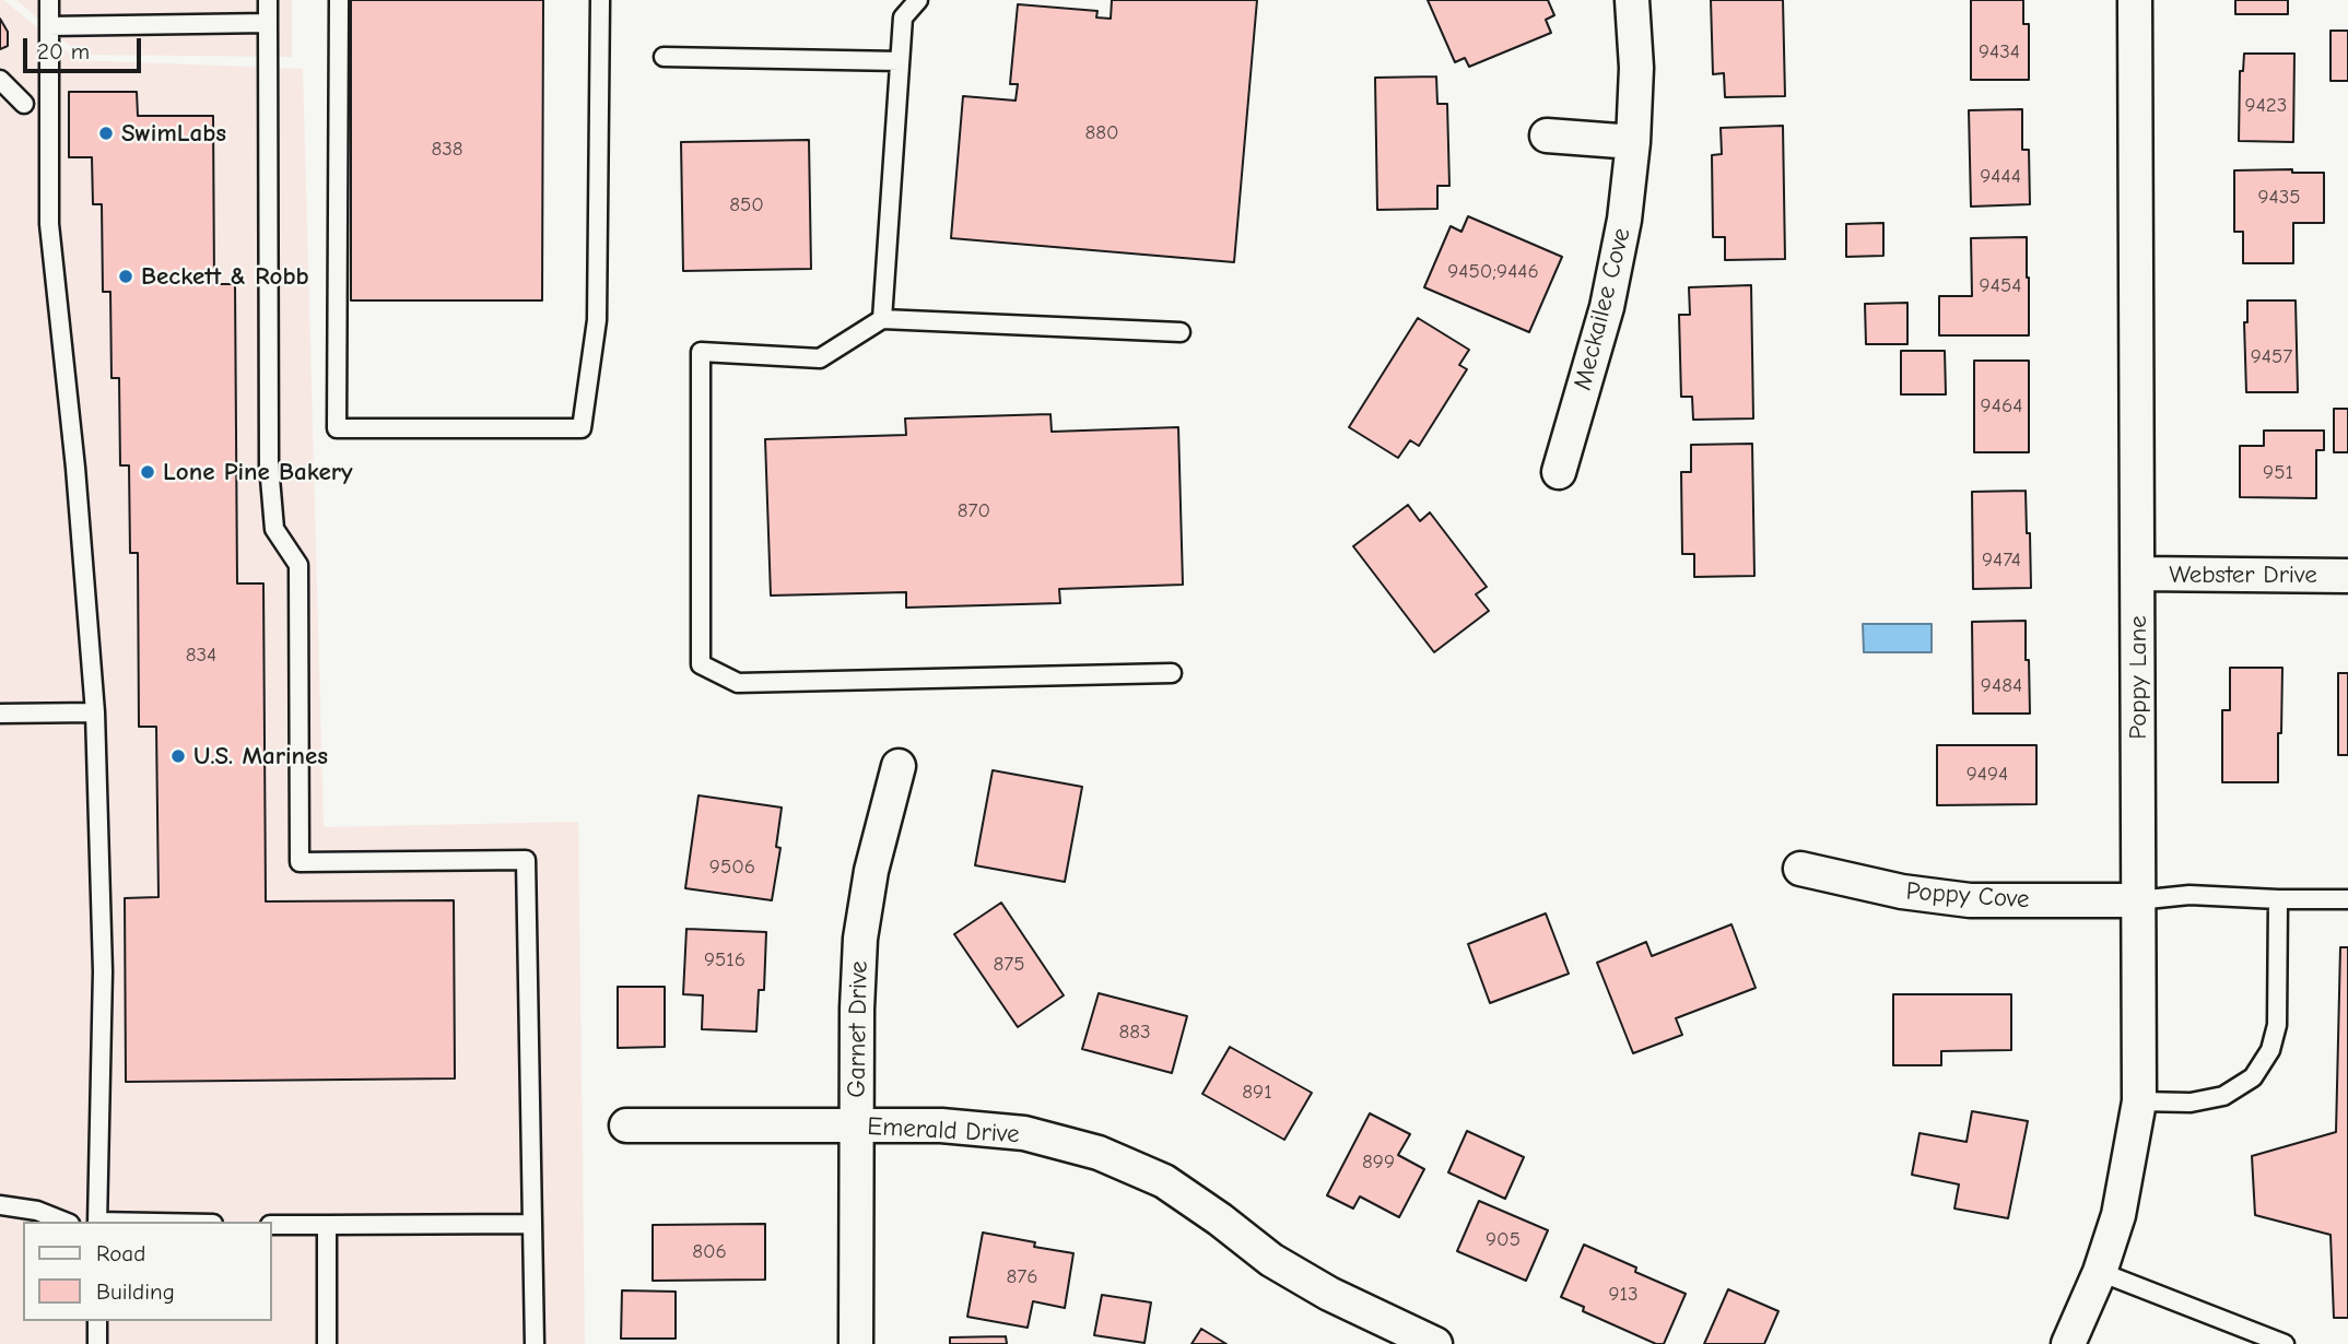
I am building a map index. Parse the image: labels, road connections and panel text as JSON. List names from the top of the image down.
{
  "streets": {
    "street": [
      "Meckailee Cove",
      "Webster Drive",
      "Poppy Lane",
      "Poppy Cove",
      "Garnet Drive",
      "Emerald Drive"
    ]
  },
  "crossings": [
    ["Webster Drive", "Poppy Lane"],
    ["Poppy Lane", "Poppy Cove"],
    ["Garnet Drive", "Emerald Drive"]
  ],
  "places": [
    "SwimLabs",
    "Beckett & Robb",
    "Lone Pine Bakery",
    "U.S. Marines"
  ],
  "house_numbers": [
    "9434",
    "9423",
    "880",
    "838",
    "9444",
    "9435",
    "850",
    "9450;9446",
    "9454",
    "9457",
    "9464",
    "951",
    "870",
    "9474",
    "834",
    "9484",
    "9494",
    "9506",
    "9516",
    "875",
    "883",
    "891",
    "899",
    "905",
    "806",
    "876",
    "913"
  ],
  "legend": ["Road", "Building"],
  "scale_bar": "20 m"
}
